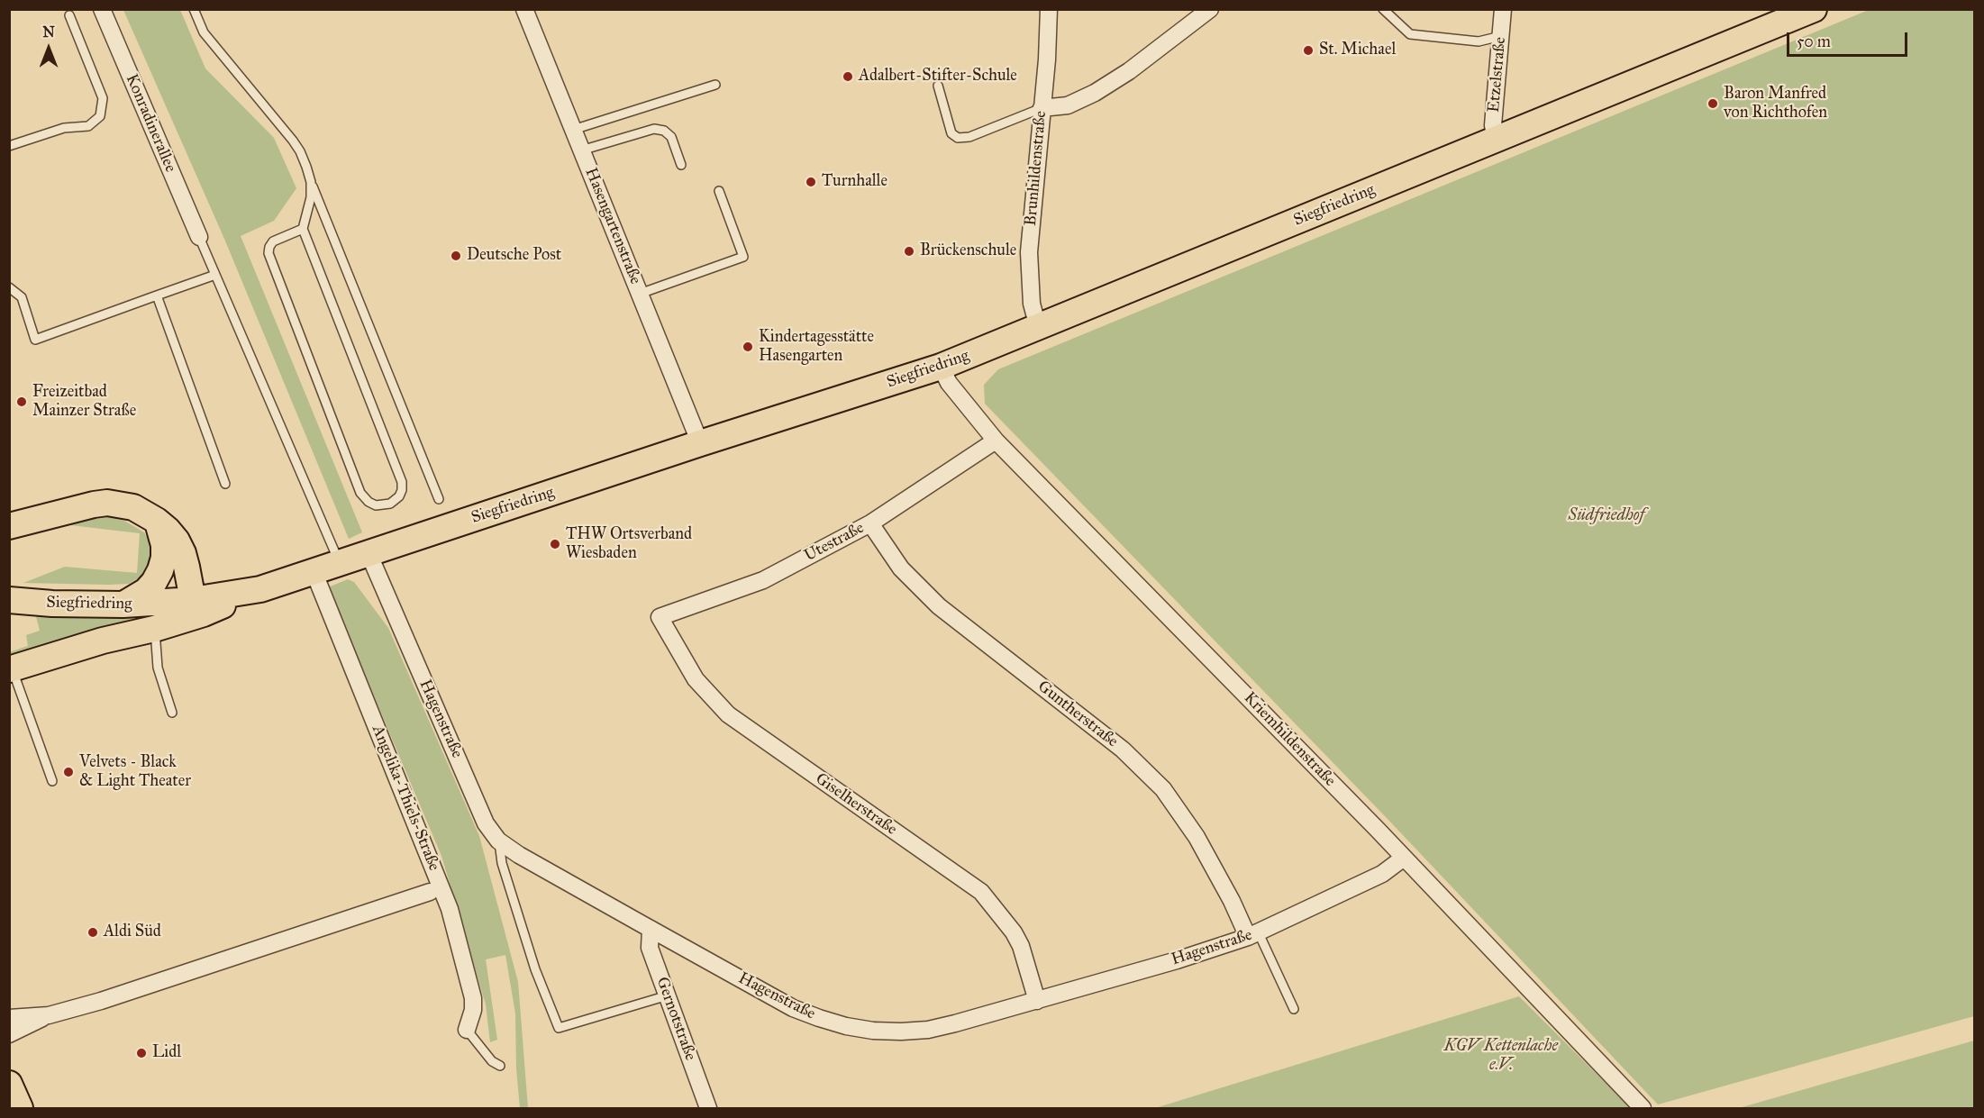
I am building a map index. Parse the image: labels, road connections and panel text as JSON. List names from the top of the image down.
{
  "streets": {
    "main road": ["Siegfriedring"],
    "street": [
      "Etzelstraße",
      "Konradinerallee",
      "Brunhildenstraße",
      "Hasengartenstraße",
      "Utestraße",
      "Guntherstraße",
      "Hagenstraße",
      "Kriemhildenstraße",
      "Angelika-Thiels-Straße",
      "Giselherstraße",
      "Gernotstraße"
    ]
  },
  "crossings": [
    ["Etzelstraße", "Siegfriedring"],
    ["Brunhildenstraße", "Siegfriedring"],
    ["Siegfriedring", "Hasengartenstraße"],
    ["Siegfriedring", "Hagenstraße"],
    ["Siegfriedring", "Kriemhildenstraße"],
    ["Siegfriedring", "Angelika-Thiels-Straße"],
    ["Utestraße", "Guntherstraße"],
    ["Utestraße", "Kriemhildenstraße"],
    ["Utestraße", "Giselherstraße"],
    ["Guntherstraße", "Hagenstraße"],
    ["Hagenstraße", "Kriemhildenstraße"],
    ["Hagenstraße", "Giselherstraße"],
    ["Hagenstraße", "Gernotstraße"]
  ],
  "parks": ["Südfriedhof", "KGV Kettenlache e.V."],
  "places": [
    "St. Michael",
    "Adalbert-Stifter-Schule",
    "Baron Manfred von Richthofen",
    "Turnhalle",
    "Brückenschule",
    "Deutsche Post",
    "Kindertagesstätte Hasengarten",
    "Freizeitbad Mainzer Straße",
    "THW Ortsverband Wiesbaden",
    "Velvets - Black & Light Theater",
    "Aldi Süd",
    "Lidl"
  ],
  "scale_bar": "50 m",
  "north": "top"
}
